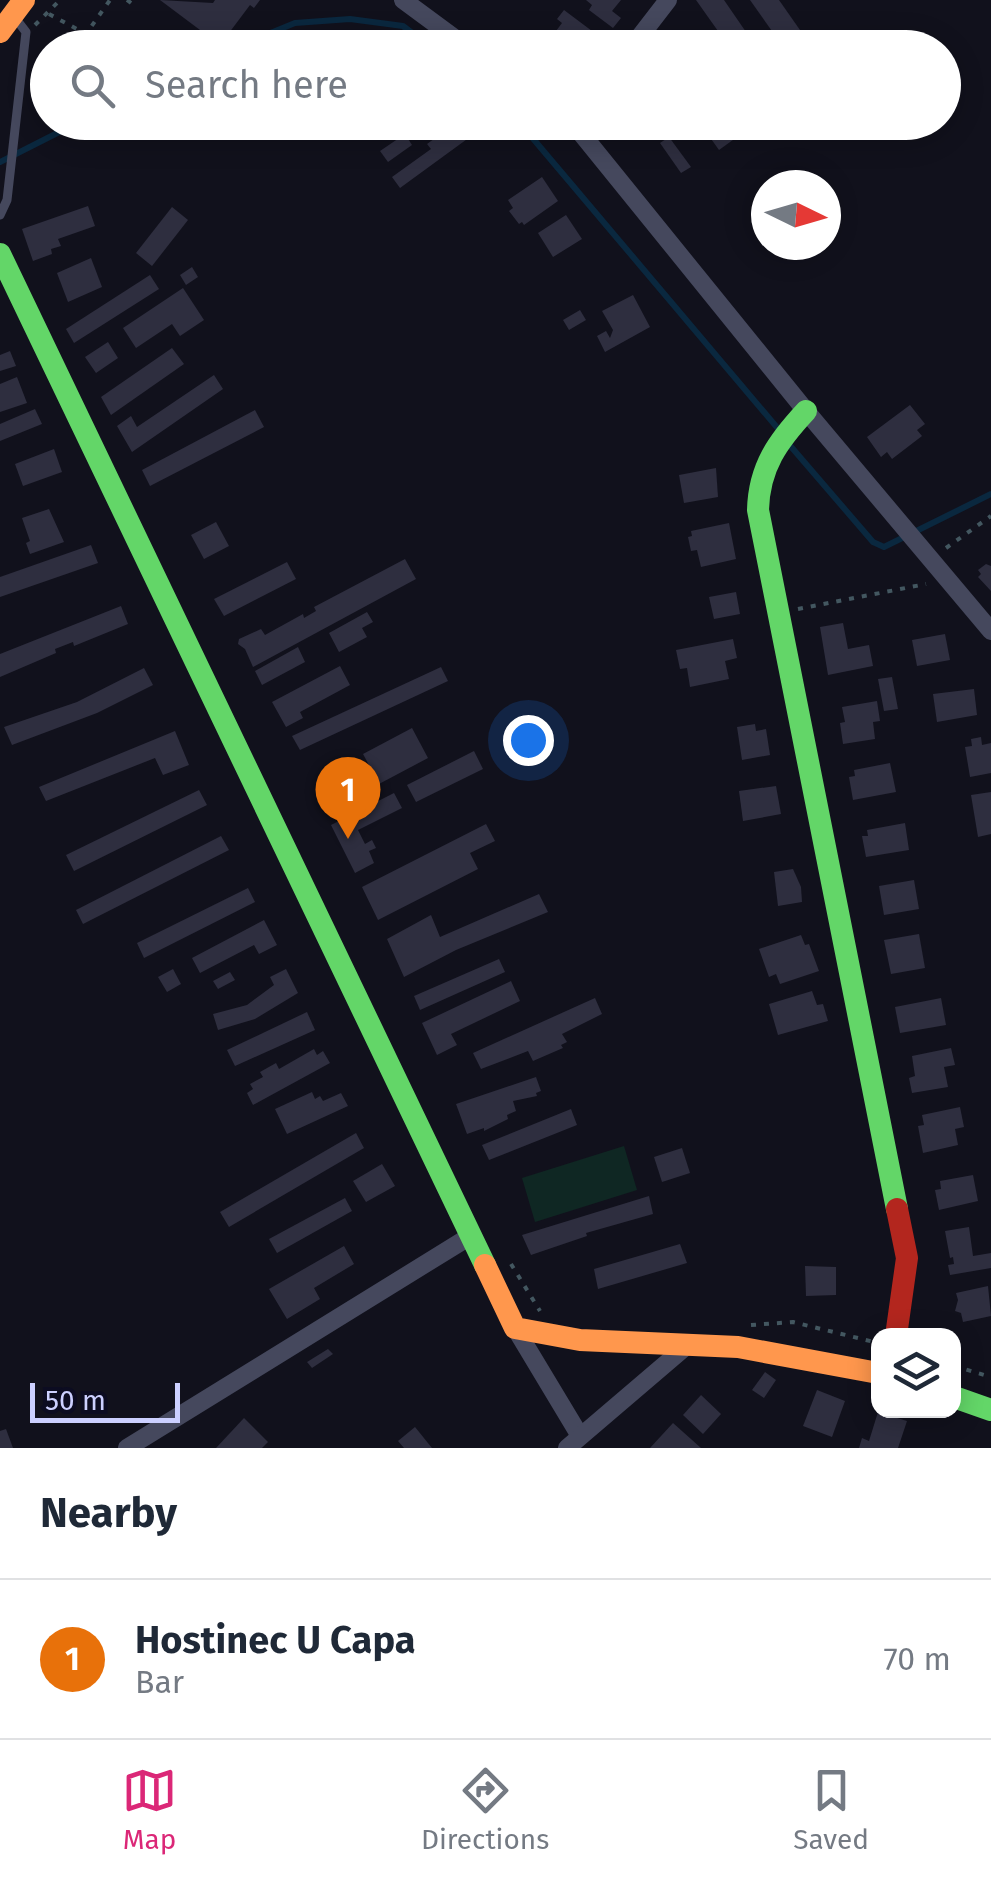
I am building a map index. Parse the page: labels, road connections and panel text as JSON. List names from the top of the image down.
{
  "scale_bar": "50 m",
  "north": "right",
  "page": {
    "search": "Search here",
    "pins": "1",
    "scale": "50 m",
    "heading": "Nearby",
    "list": [
      {
        "mark": "1",
        "name": "Hostinec U Capa",
        "note": "Bar",
        "value": "70 m"
      }
    ],
    "nav": ["Map", "Directions", "Saved"]
  }
}
